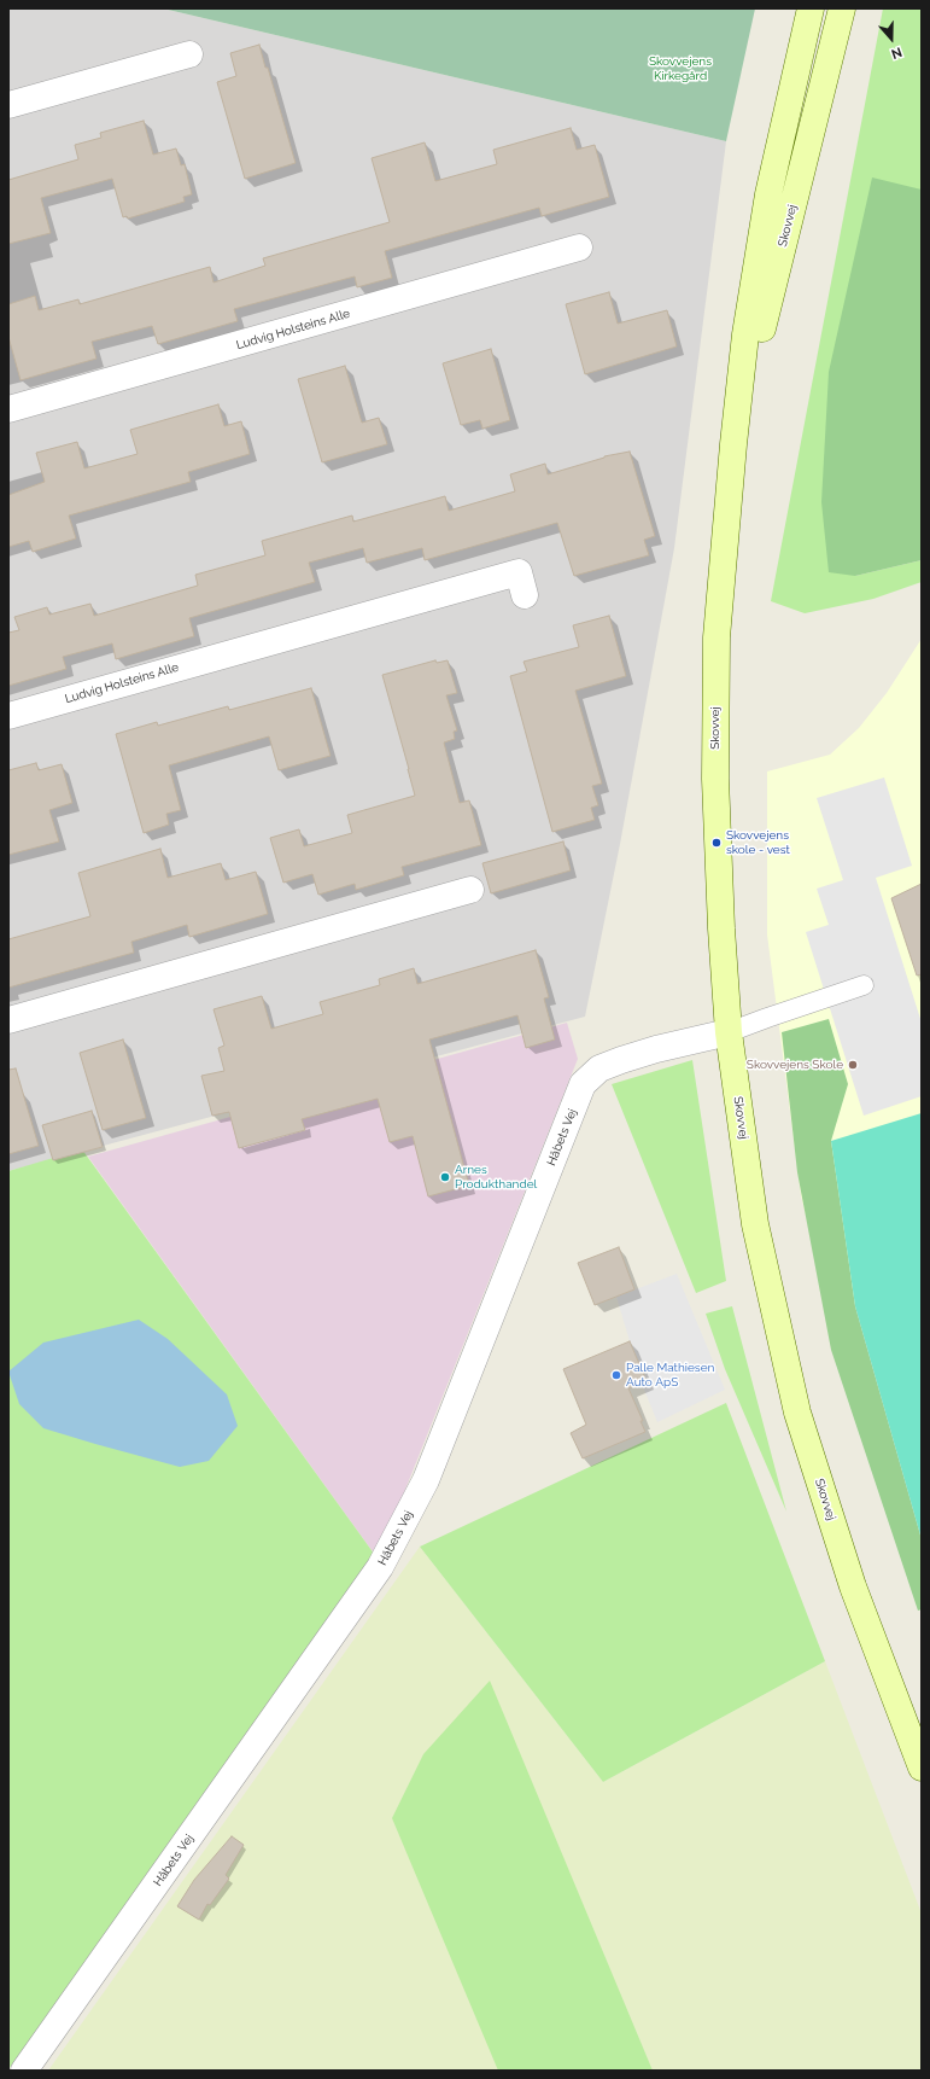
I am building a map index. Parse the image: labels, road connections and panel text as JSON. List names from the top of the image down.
{
  "streets": {
    "street": ["Skovvej", "Ludvig Holsteins Alle", "Håbets Vej"]
  },
  "crossings": [
    ["Skovvej", "Håbets Vej"]
  ],
  "parks": ["Skovvejens Kirkegård"],
  "places": [
    "Skovvejens skole - vest",
    "Skovvejens Skole",
    "Arnes Produkthandel",
    "Palle Mathiesen Auto ApS"
  ],
  "north": "bottom"
}
